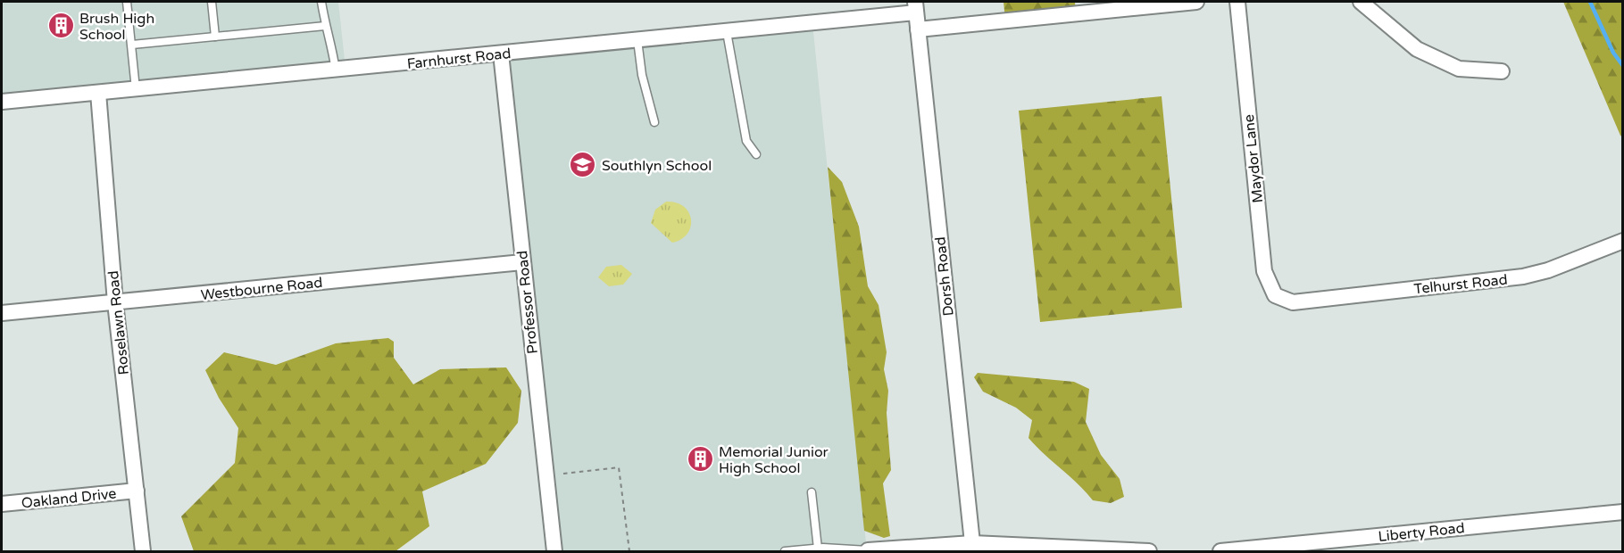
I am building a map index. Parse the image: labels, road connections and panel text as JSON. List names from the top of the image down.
{
  "streets": {
    "street": [
      "Farnhurst Road",
      "Maydor Lane",
      "Dorsh Road",
      "Telhurst Road",
      "Westbourne Road",
      "Professor Road",
      "Roselawn Road",
      "Oakland Drive",
      "Liberty Road"
    ]
  },
  "crossings": [
    ["Farnhurst Road", "Dorsh Road"],
    ["Farnhurst Road", "Professor Road"],
    ["Farnhurst Road", "Roselawn Road"],
    ["Maydor Lane", "Telhurst Road"],
    ["Westbourne Road", "Professor Road"],
    ["Westbourne Road", "Roselawn Road"],
    ["Roselawn Road", "Oakland Drive"]
  ],
  "places": {
    "building": ["Brush High School", "Memorial Junior High School"],
    "school or university": ["Southlyn School"]
  }
}
